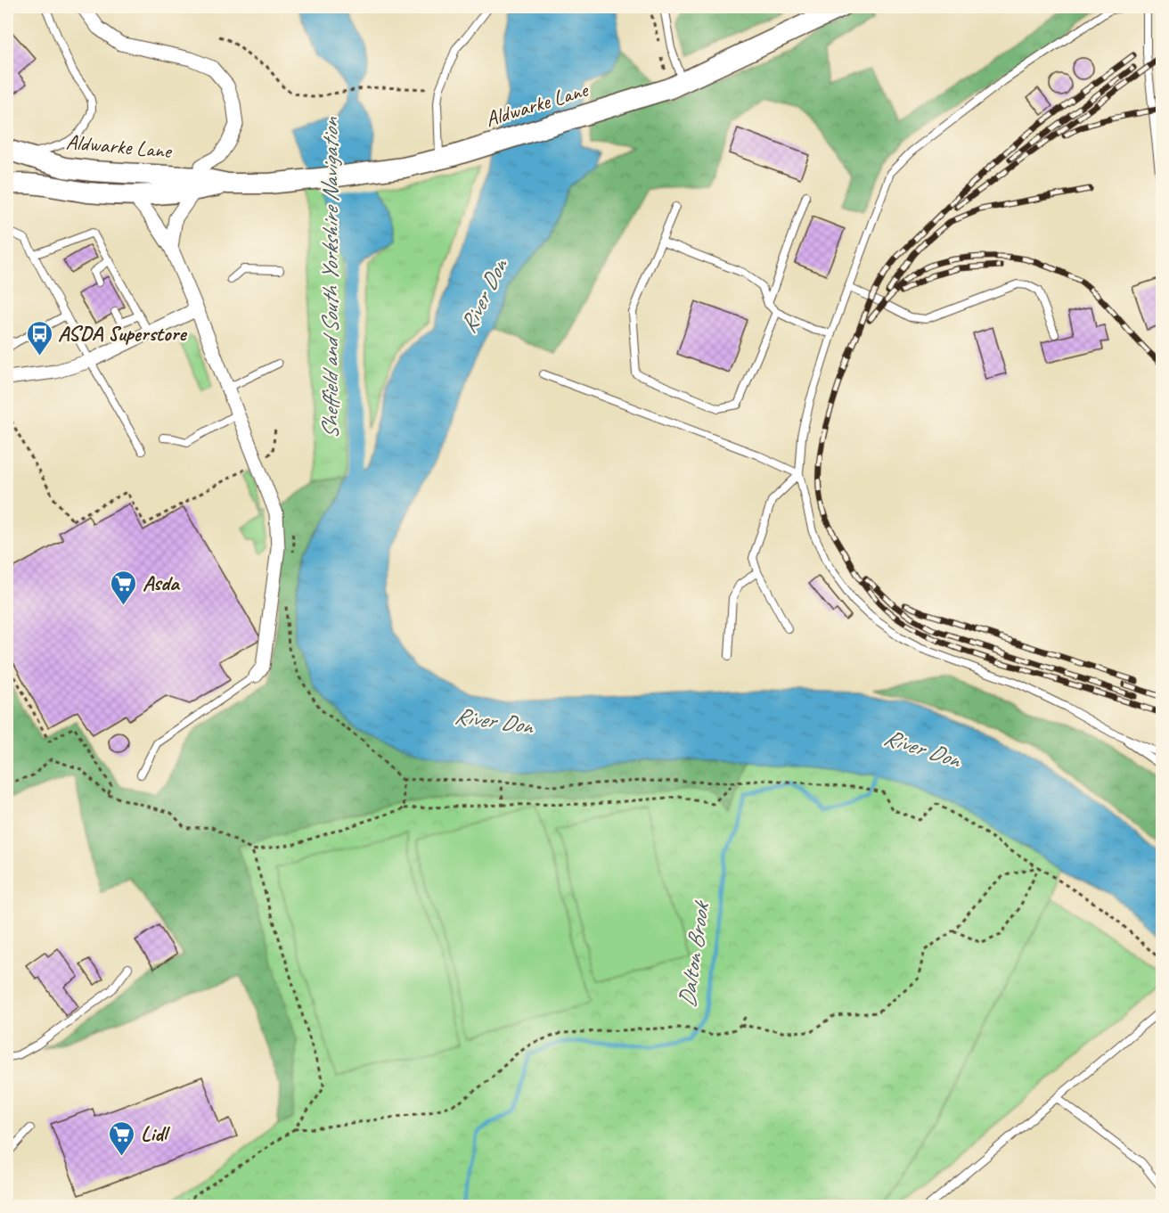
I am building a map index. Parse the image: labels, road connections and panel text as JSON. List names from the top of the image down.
{
  "streets": {
    "main road": ["Aldwarke Lane"]
  },
  "water": ["Sheffield and South Yorkshire Navigation", "River Don", "Dalton Brook"],
  "places": {
    "bus stop": ["ASDA Superstore"],
    "supermarket": ["Asda", "Lidl"]
  }
}
